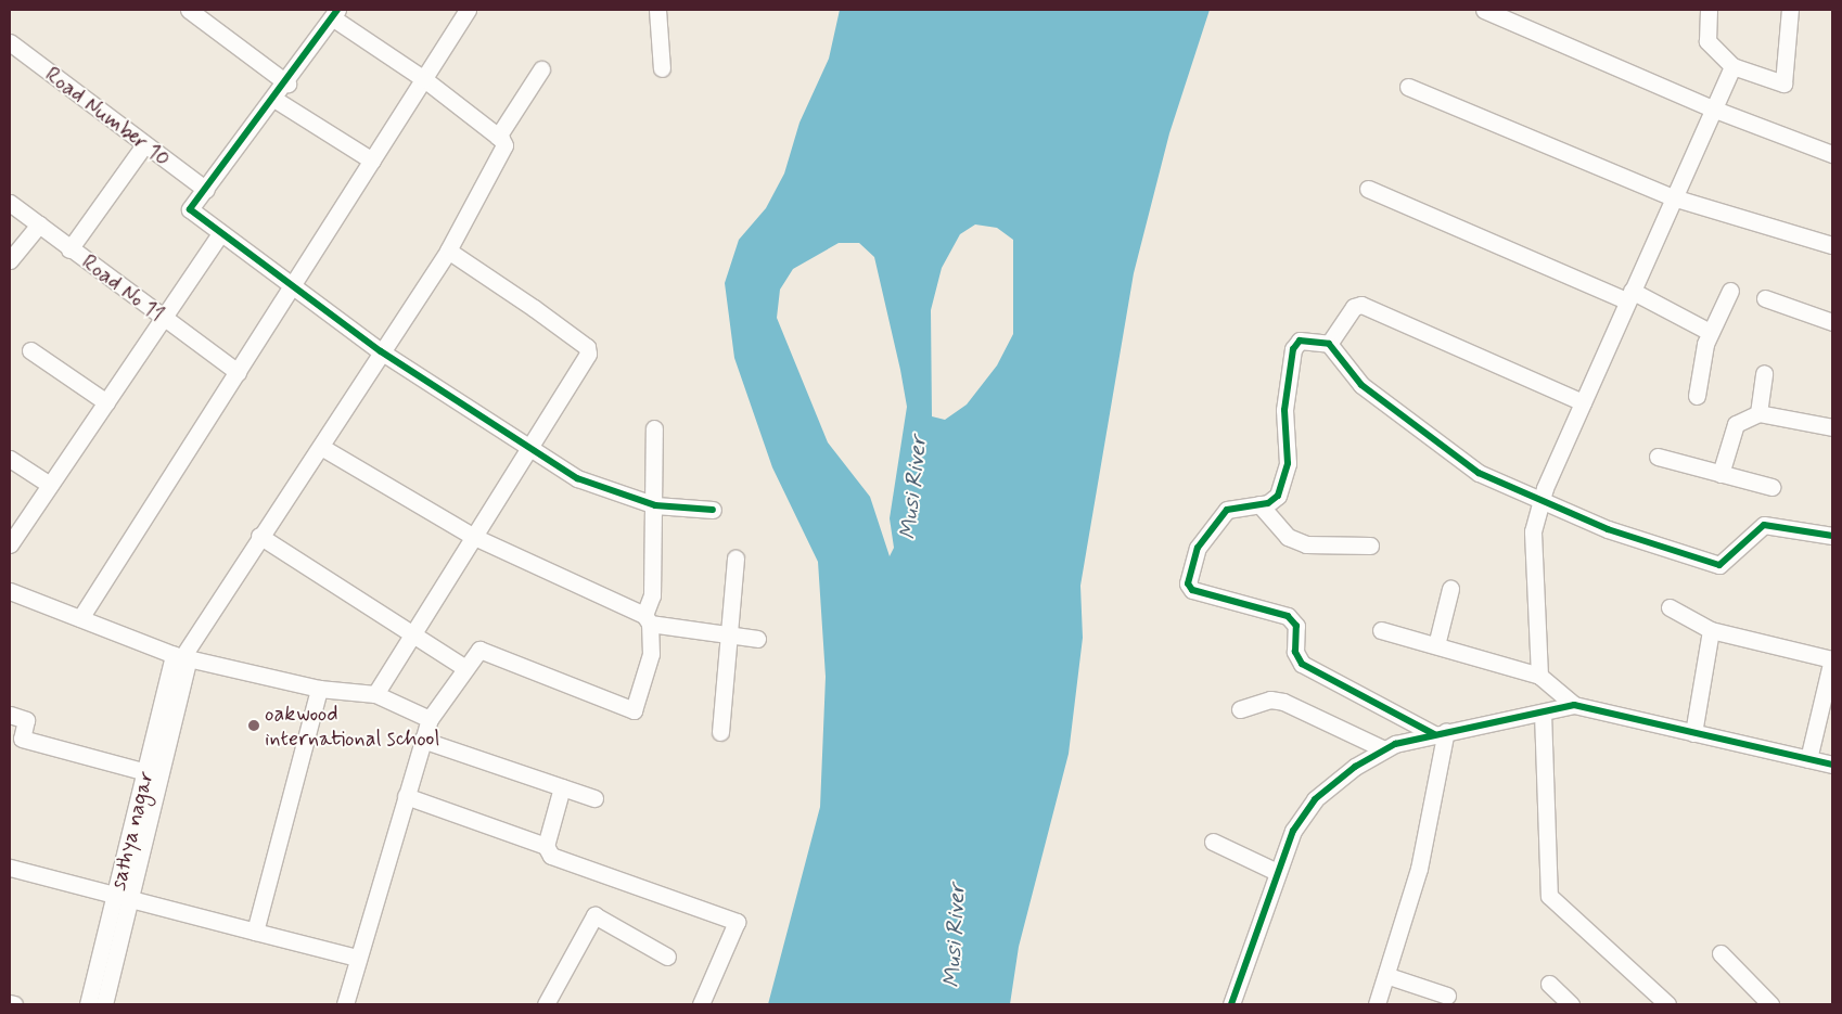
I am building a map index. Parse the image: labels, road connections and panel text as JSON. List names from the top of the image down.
{
  "streets": {
    "street": ["Road Number 10", "Road No 11", "sathya nagar"]
  },
  "water": ["Musi River"],
  "places": ["oakwood international school"]
}
